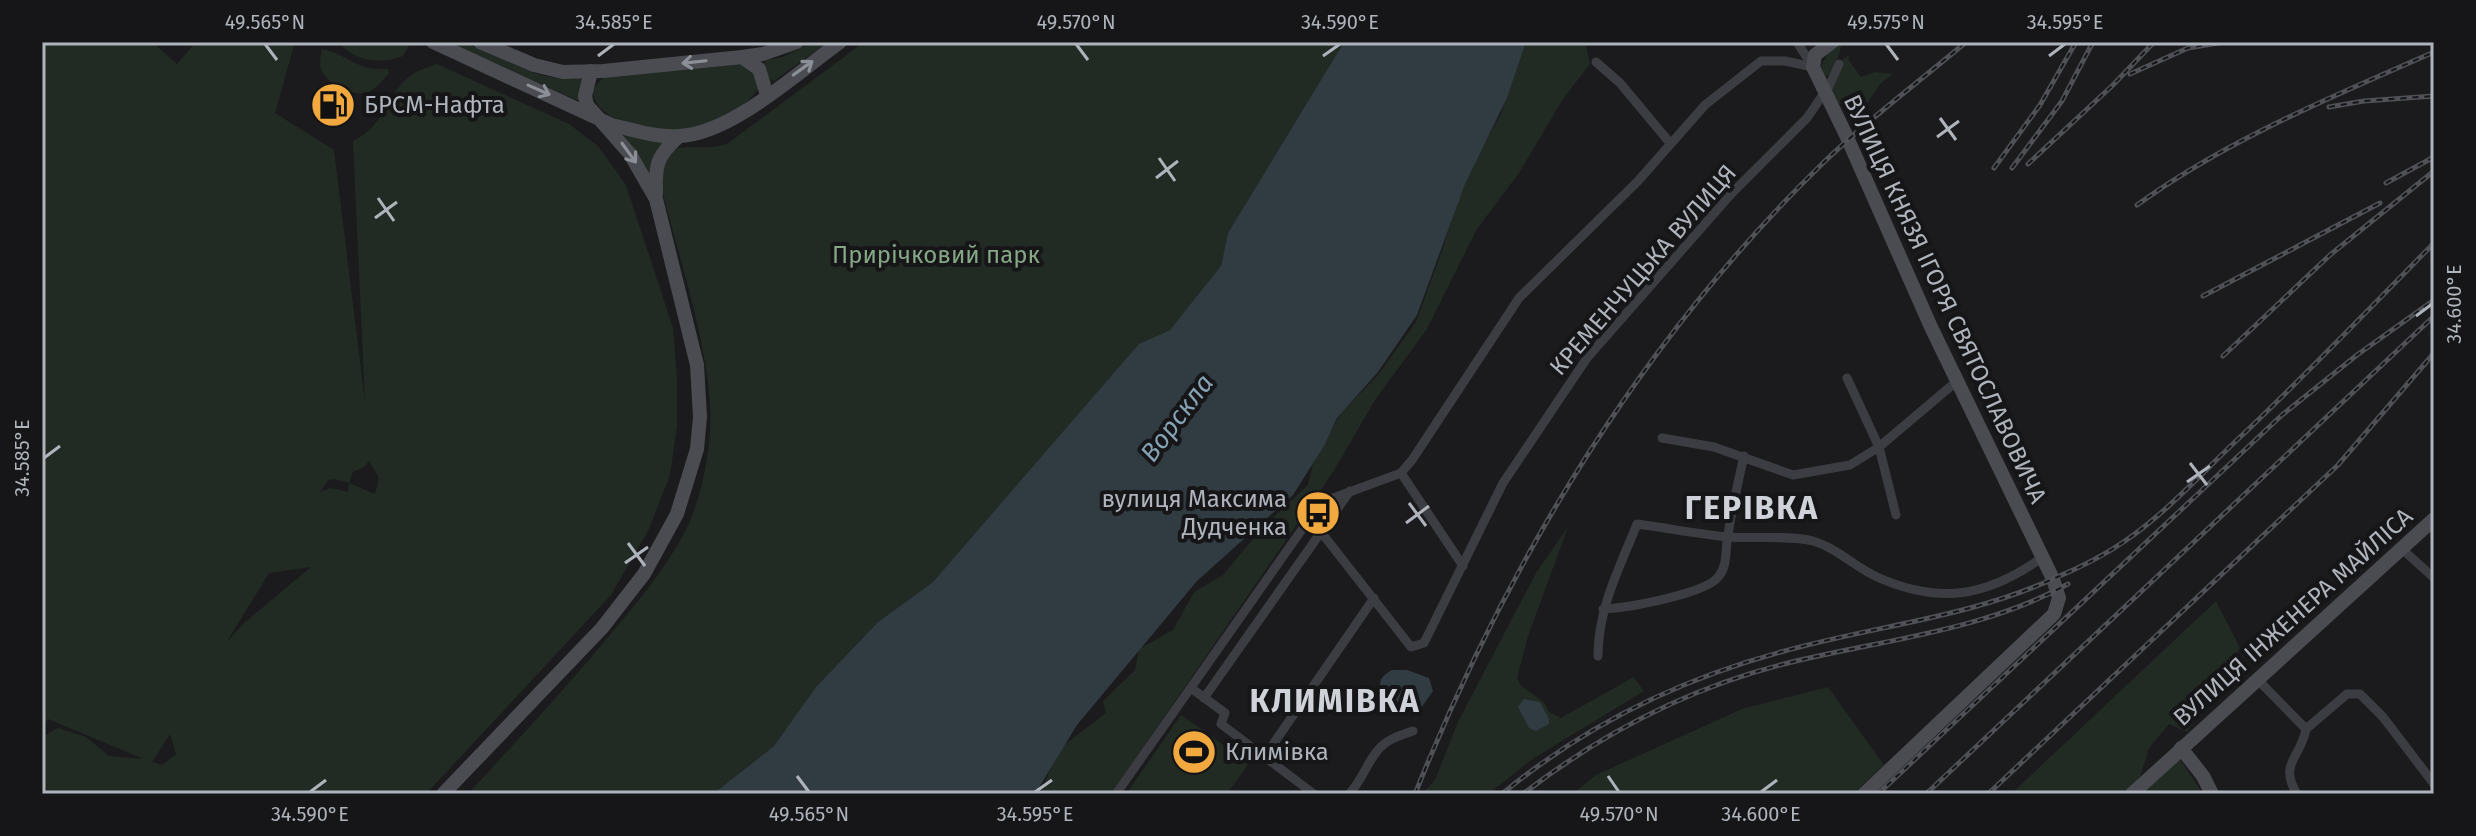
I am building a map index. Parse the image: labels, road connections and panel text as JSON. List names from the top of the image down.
{
  "streets": {
    "main road": ["ВУЛИЦЯ КНЯЗЯ ІГОРЯ СВЯТОСЛАВОВИЧА", "ВУЛИЦЯ ІНЖЕНЕРА МАЙЛІСА"],
    "street": ["КРЕМЕНЧУЦЬКА ВУЛИЦЯ"]
  },
  "crossings": [
    ["КРЕМЕНЧУЦЬКА ВУЛИЦЯ", "ВУЛИЦЯ КНЯЗЯ ІГОРЯ СВЯТОСЛАВОВИЧА"]
  ],
  "districts": ["ГЕРІВКА", "КЛИМІВКА"],
  "water": ["Ворскла"],
  "parks": ["Прирічковий парк"],
  "places": {
    "fuel station": ["БРСМ-Нафта"],
    "bus stop": ["вулиця Максима Дудченка"],
    "sports": ["Климівка"]
  },
  "coordinates": [
    "49.565°N",
    "34.585°E",
    "49.570°N",
    "34.590°E",
    "49.575°N",
    "34.595°E",
    "34.600°E"
  ]
}
